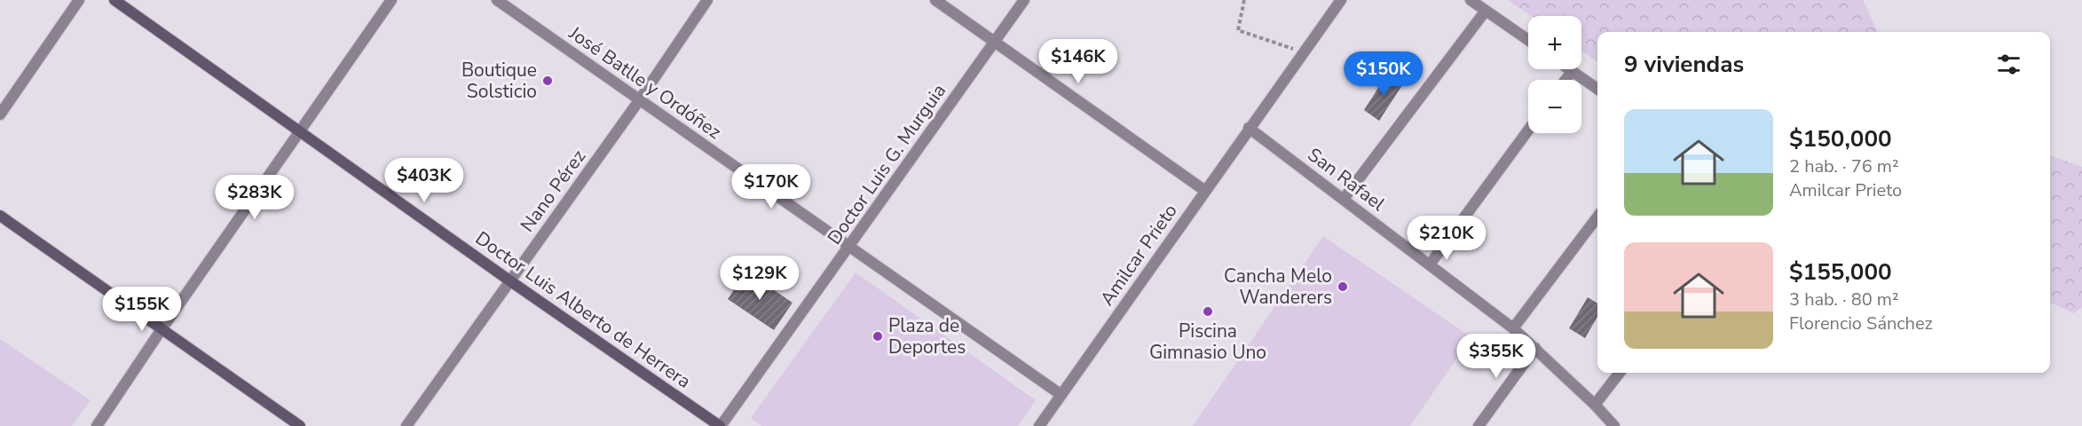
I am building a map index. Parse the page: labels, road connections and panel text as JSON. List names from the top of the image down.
{
  "streets": {
    "street": [
      "José Batlle y Ordóñez",
      "Doctor Luis G. Murguia",
      "San Rafael",
      "Nano Pérez",
      "Amilcar Prieto",
      "Doctor Luis Alberto de Herrera"
    ]
  },
  "crossings": [
    ["José Batlle y Ordóñez", "Doctor Luis G. Murguia"],
    ["José Batlle y Ordóñez", "Nano Pérez"],
    ["José Batlle y Ordóñez", "Amilcar Prieto"],
    ["Doctor Luis G. Murguia", "Doctor Luis Alberto de Herrera"],
    ["San Rafael", "Amilcar Prieto"],
    ["Nano Pérez", "Doctor Luis Alberto de Herrera"]
  ],
  "places": [
    "Boutique Solsticio",
    "Cancha Melo Wanderers",
    "Piscina Gimnasio Uno",
    "Plaza de Deportes"
  ],
  "page": {
    "map_buttons": ["+", "−"],
    "heading": "9 viviendas",
    "price": [
      "$146K",
      "$150K",
      "$403K",
      "$170K",
      "$283K",
      "$210K",
      "$129K",
      "$155K",
      "$355K"
    ],
    "list": [
      {
        "name": "$150,000",
        "note": "2 hab. · 76 m² · Amilcar Prieto"
      },
      {
        "name": "$155,000",
        "note": "3 hab. · 80 m² · Florencio Sánchez"
      }
    ]
  }
}
